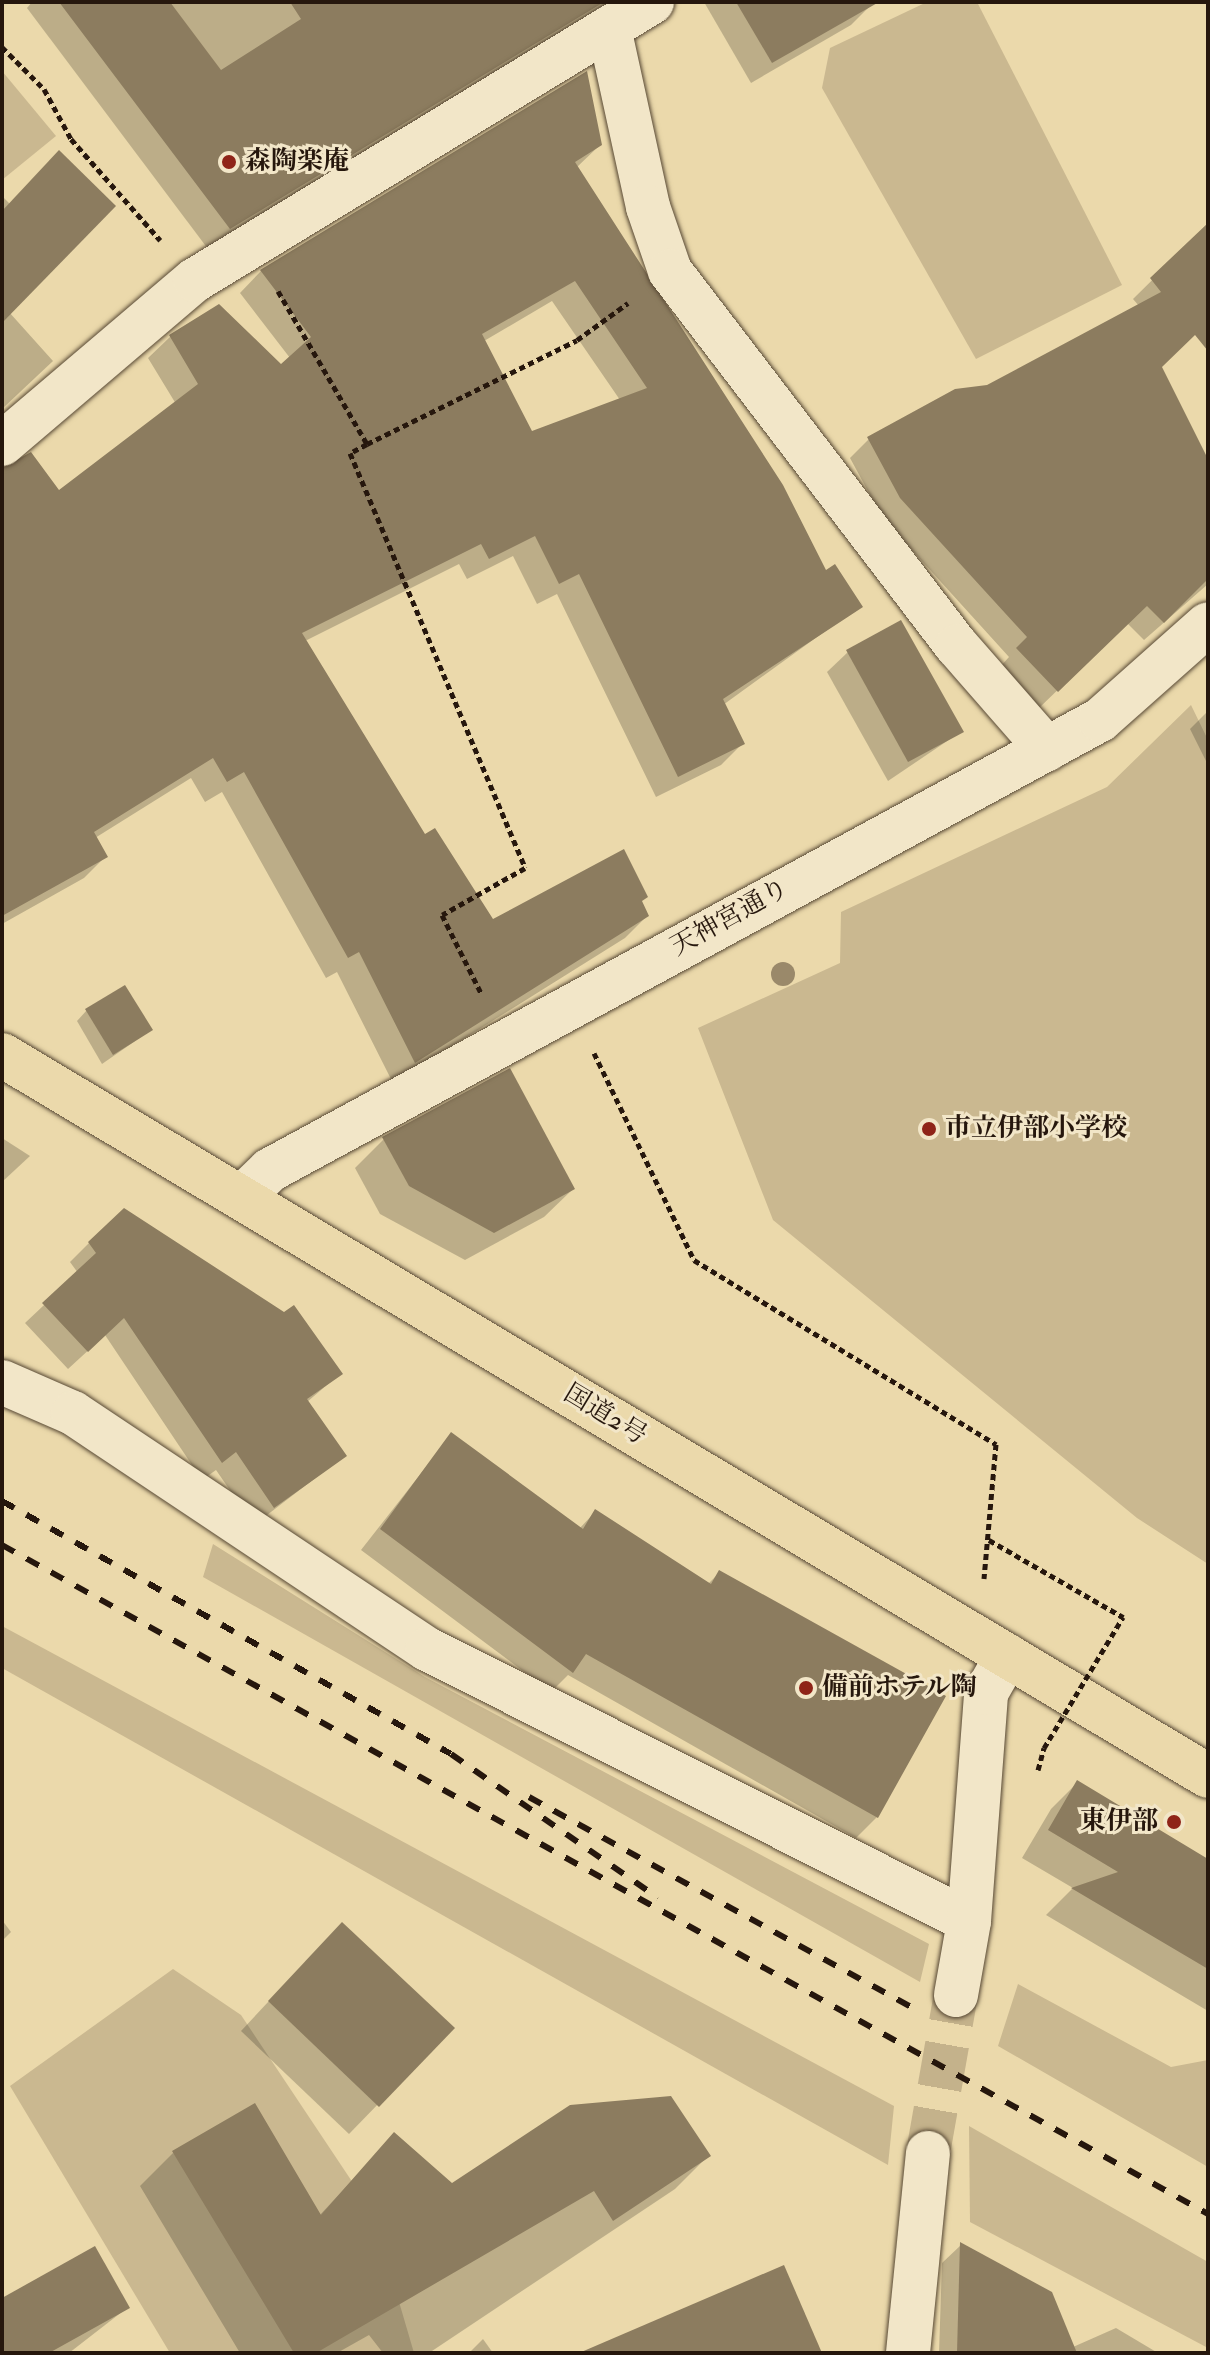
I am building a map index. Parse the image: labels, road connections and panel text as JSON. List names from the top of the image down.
{
  "streets": {
    "highway": ["国道2号"],
    "street": ["天神宮通り"]
  },
  "crossings": [
    ["天神宮通り", "国道2号"]
  ],
  "places": [
    "森陶楽庵",
    "市立伊部小学校",
    "備前ホテル陶",
    "東伊部"
  ]
}
